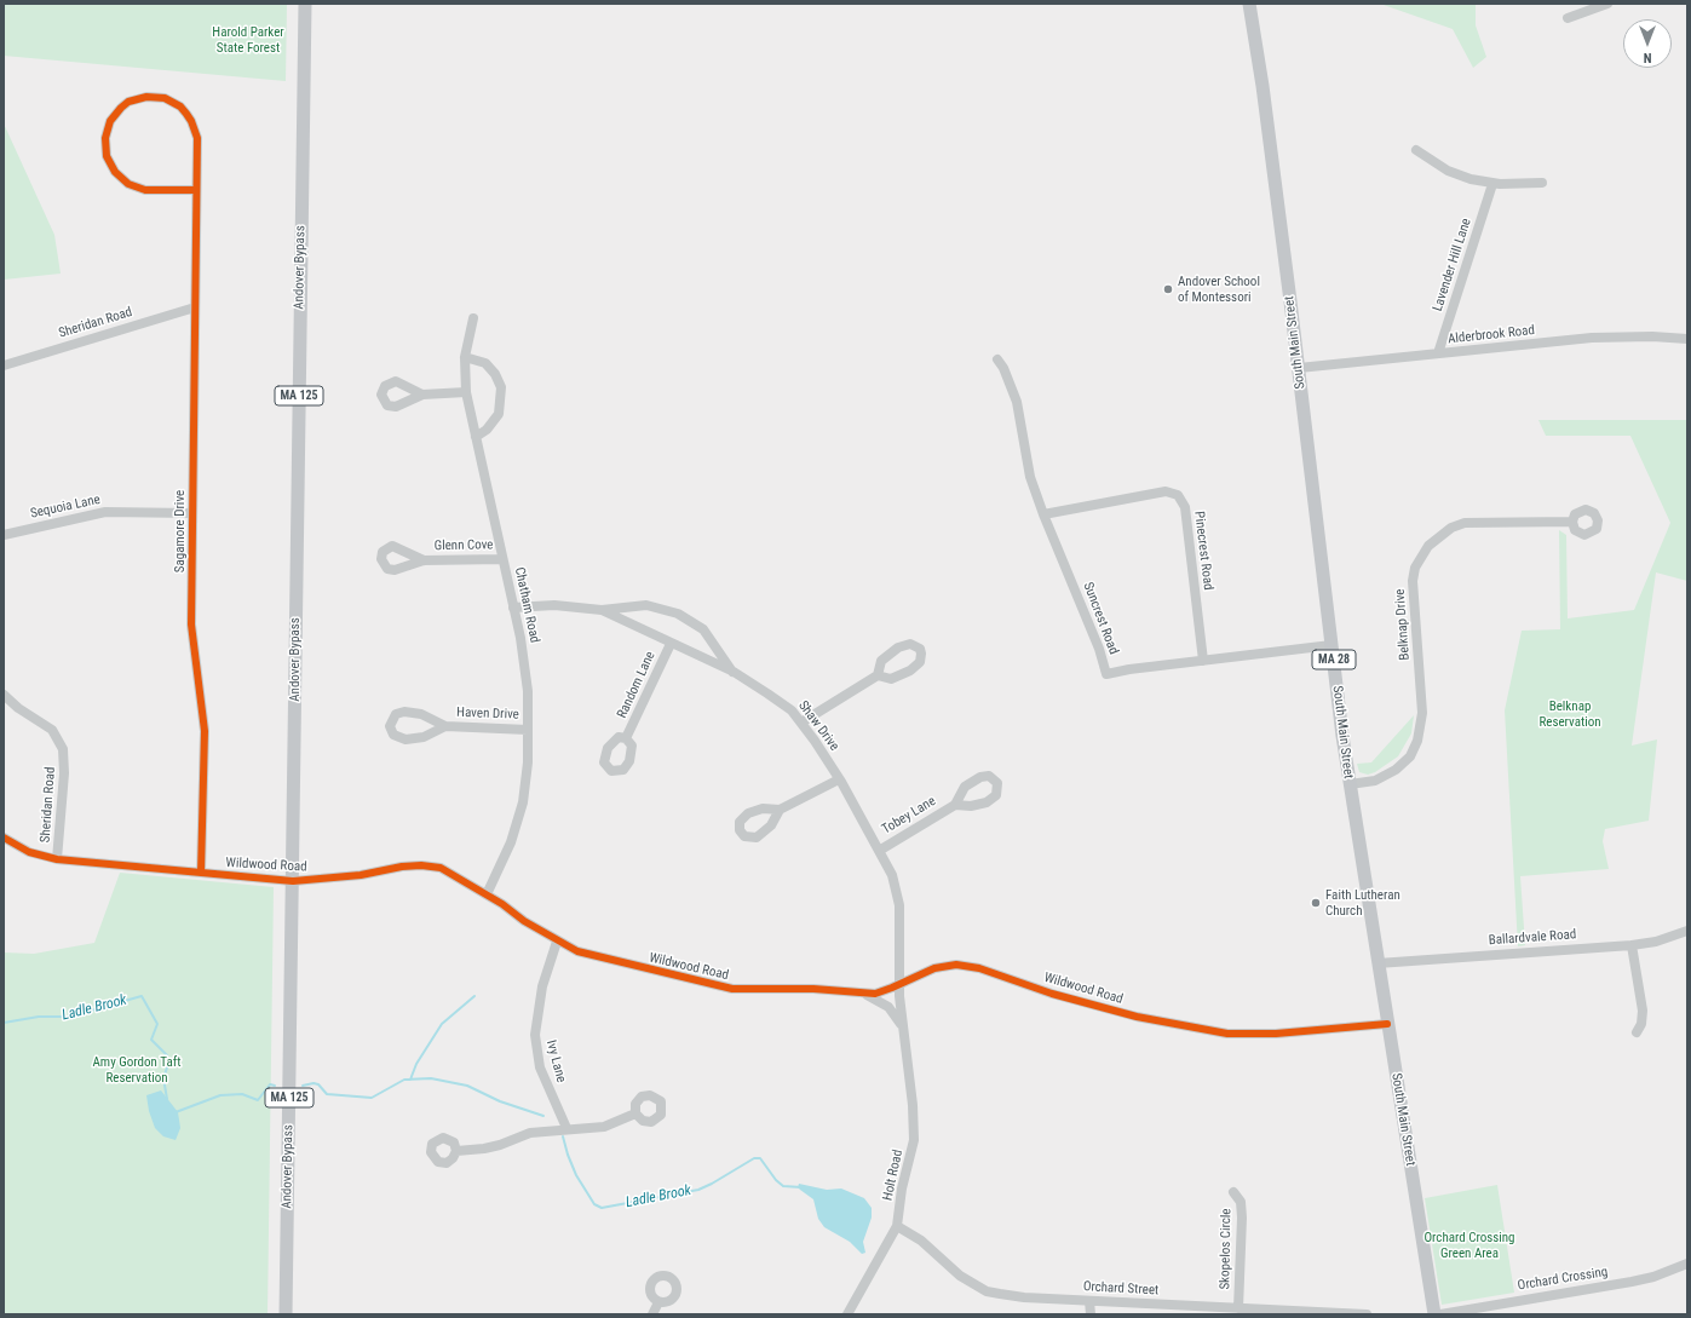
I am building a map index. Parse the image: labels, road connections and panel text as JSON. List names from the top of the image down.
{
  "streets": {
    "main road": [
      "Andover Bypass",
      "South Main Street",
      "MA 125",
      "MA 28"
    ],
    "street": [
      "Lavender Hill Lane",
      "Sheridan Road",
      "Alderbrook Road",
      "Sequoia Lane",
      "Sagamore Drive",
      "Glenn Cove",
      "Pinecrest Road",
      "Chatham Road",
      "Suncrest Road",
      "Belknap Drive",
      "Random Lane",
      "Haven Drive",
      "Shaw Drive",
      "Tobey Lane",
      "Wildwood Road",
      "Ballardvale Road",
      "Ivy Lane",
      "Holt Road",
      "Skopelos Circle",
      "Orchard Crossing",
      "Orchard Street"
    ]
  },
  "crossings": [
    ["Lavender Hill Lane", "Alderbrook Road"],
    ["Andover Bypass", "Wildwood Road"],
    ["Sheridan Road", "Sagamore Drive"],
    ["Sheridan Road", "Wildwood Road"],
    ["Alderbrook Road", "South Main Street"],
    ["South Main Street", "Suncrest Road"],
    ["South Main Street", "Belknap Drive"],
    ["South Main Street", "Wildwood Road"],
    ["South Main Street", "Ballardvale Road"],
    ["Sequoia Lane", "Sagamore Drive"],
    ["Sagamore Drive", "Wildwood Road"],
    ["Glenn Cove", "Chatham Road"],
    ["Pinecrest Road", "Suncrest Road"],
    ["Chatham Road", "Haven Drive"],
    ["Chatham Road", "Shaw Drive"],
    ["Chatham Road", "Wildwood Road"],
    ["Random Lane", "Shaw Drive"],
    ["Shaw Drive", "Tobey Lane"],
    ["Shaw Drive", "Wildwood Road"],
    ["Shaw Drive", "Holt Road"],
    ["Wildwood Road", "Ivy Lane"],
    ["Wildwood Road", "Holt Road"],
    ["Holt Road", "Orchard Street"],
    ["Skopelos Circle", "Orchard Street"]
  ],
  "water": ["Ladle Brook"],
  "parks": [
    "Harold Parker State Forest",
    "Belknap Reservation",
    "Amy Gordon Taft Reservation",
    "Orchard Crossing Green Area"
  ],
  "places": ["Andover School of Montessori", "Faith Lutheran Church"],
  "north": "bottom"
}
